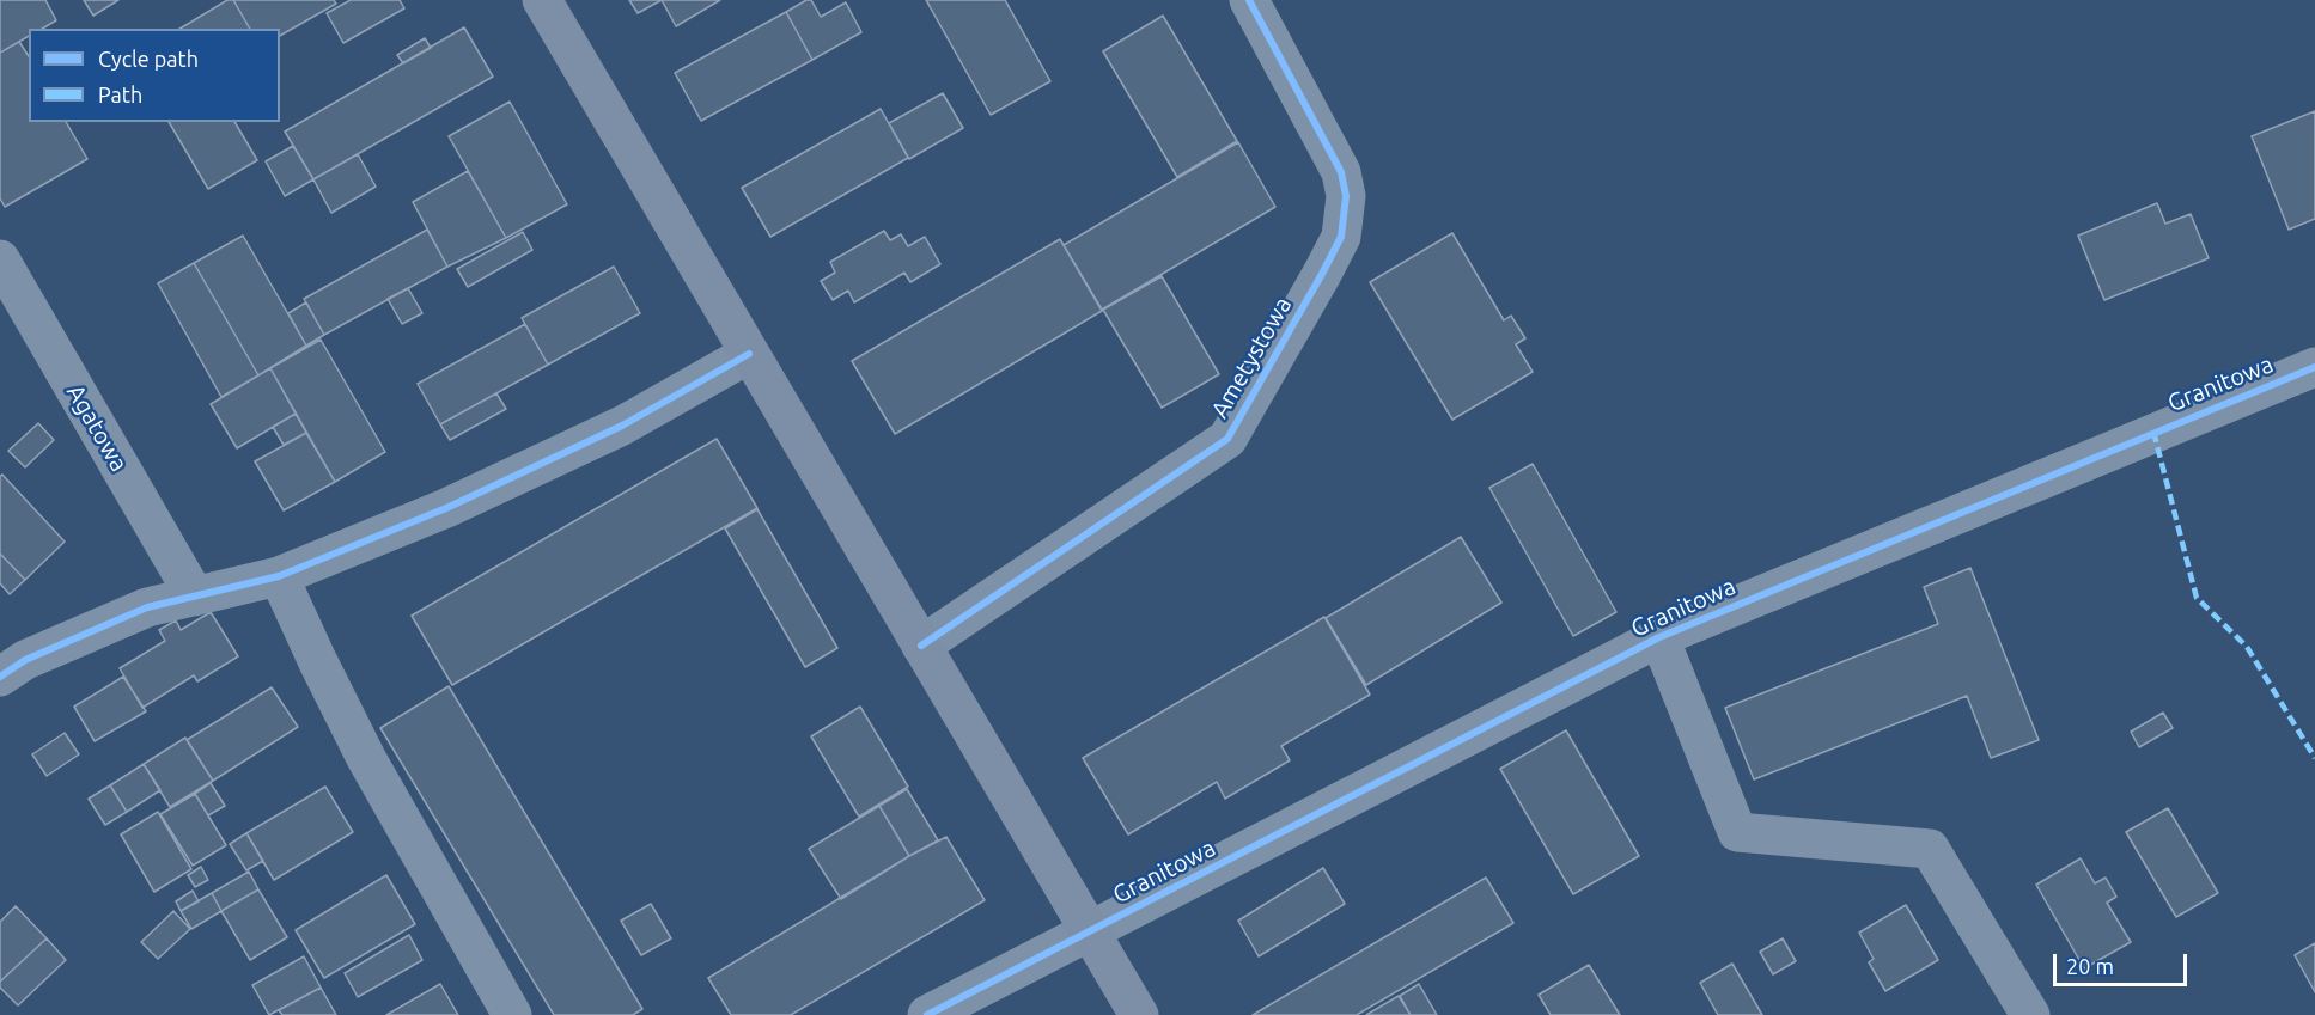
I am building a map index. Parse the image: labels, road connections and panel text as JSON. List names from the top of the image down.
{
  "streets": {
    "street": ["Ametystowa", "Granitowa", "Agatowa"]
  },
  "legend": ["Cycle path", "Path"],
  "scale_bar": "20 m"
}
